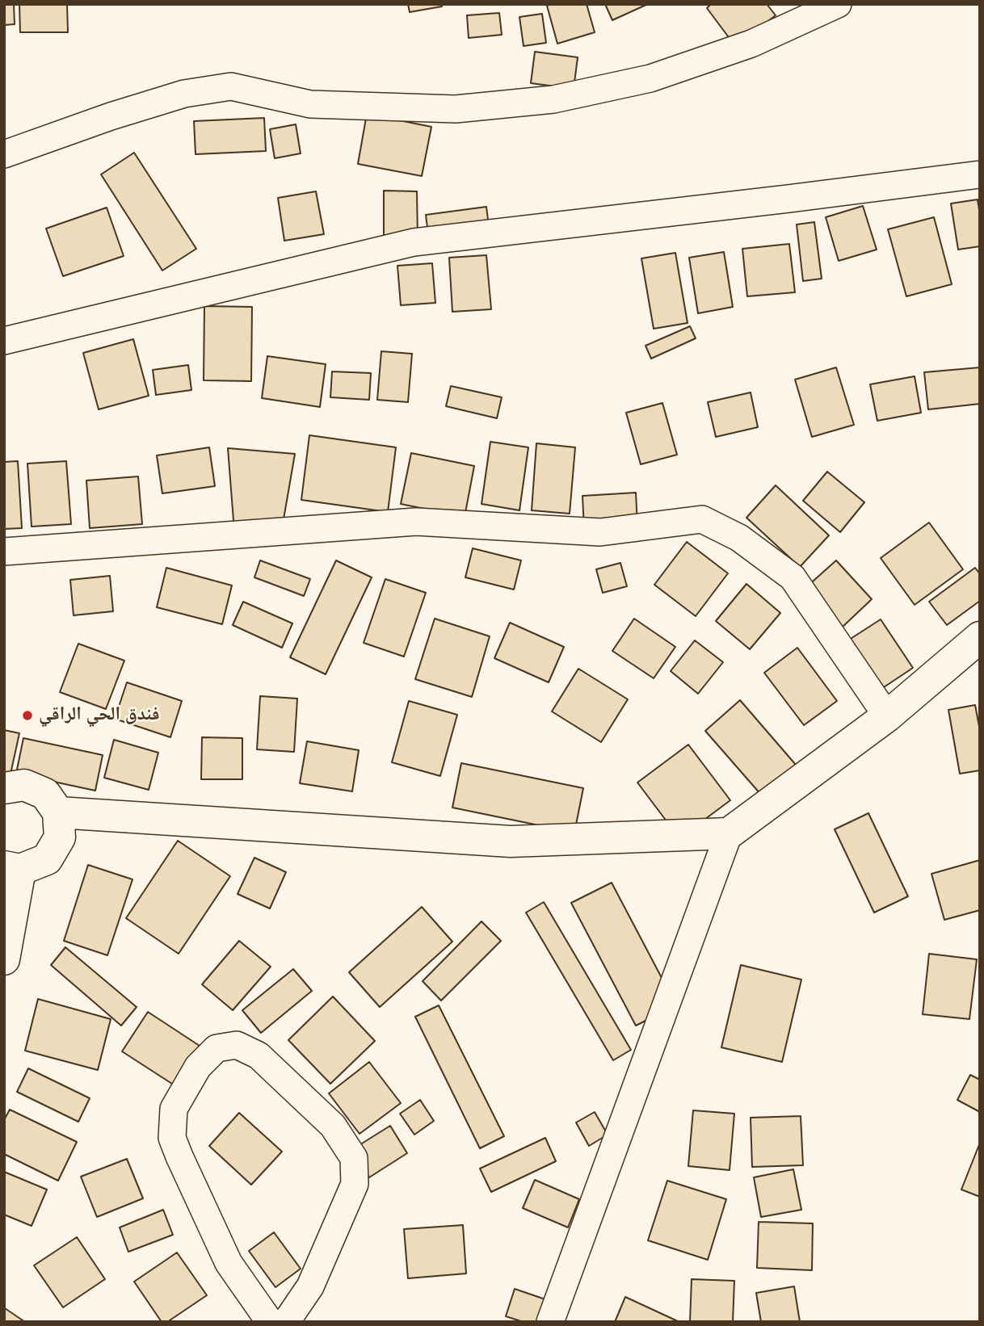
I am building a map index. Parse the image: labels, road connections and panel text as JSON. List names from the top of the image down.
{
  "places": ["فندق الحي الراقي"]
}
